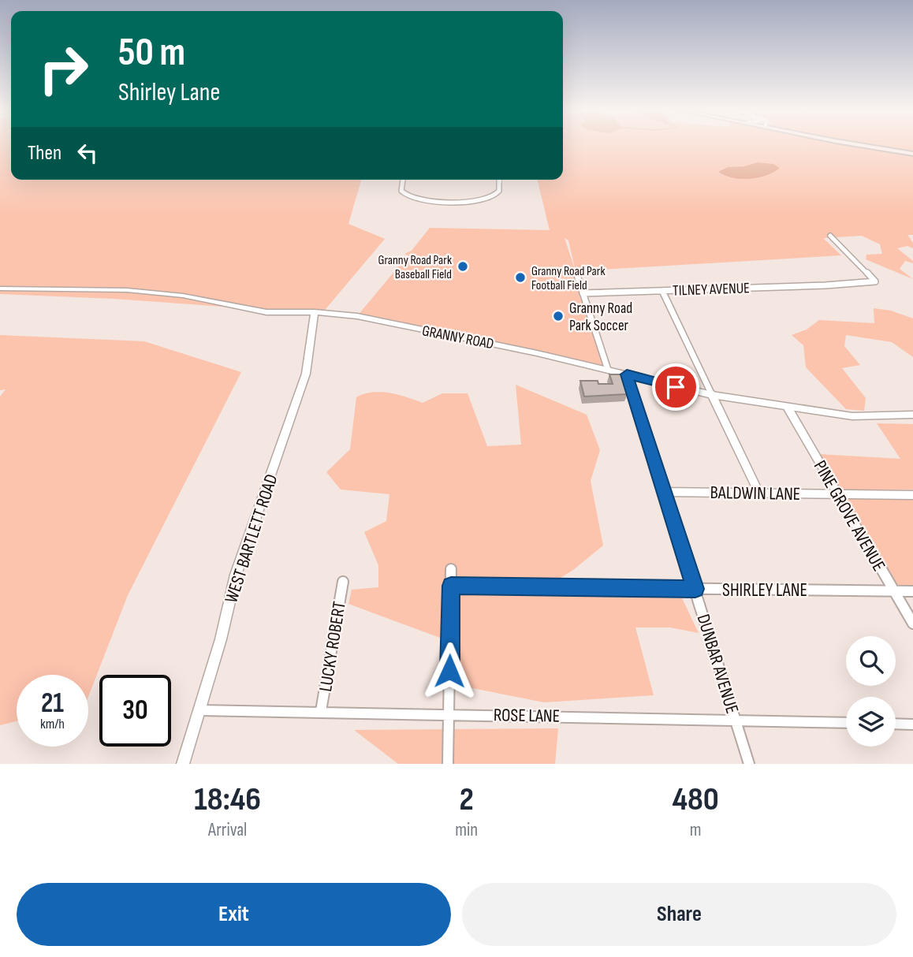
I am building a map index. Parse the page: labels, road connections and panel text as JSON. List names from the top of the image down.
{
  "streets": {
    "street": [
      "TILNEY AVENUE",
      "GRANNY ROAD",
      "BALDWIN LANE",
      "PINE GROVE AVENUE",
      "WEST BARTLETT ROAD",
      "SHIRLEY LANE",
      "LUCKY ROBERT",
      "DUNBAR AVENUE",
      "ROSE LANE"
    ]
  },
  "crossings": [
    ["GRANNY ROAD", "PINE GROVE AVENUE"],
    ["GRANNY ROAD", "WEST BARTLETT ROAD"],
    ["GRANNY ROAD", "DUNBAR AVENUE"],
    ["BALDWIN LANE", "PINE GROVE AVENUE"],
    ["BALDWIN LANE", "DUNBAR AVENUE"],
    ["PINE GROVE AVENUE", "SHIRLEY LANE"],
    ["WEST BARTLETT ROAD", "ROSE LANE"],
    ["SHIRLEY LANE", "DUNBAR AVENUE"],
    ["LUCKY ROBERT", "ROSE LANE"],
    ["DUNBAR AVENUE", "ROSE LANE"]
  ],
  "places": ["Granny Road Park Baseball Field", "Granny Road Park Football Field", "Granny Road Park Soccer"],
  "page": {
    "turn": ["50 m", "Shirley Lane"],
    "then": "Then",
    "speed": "21 km/h",
    "limit": "30",
    "eta": [
      "18:46",
      "Arrival",
      "2",
      "min",
      "480",
      "m"
    ],
    "buttons": ["Exit", "Share"]
  }
}
